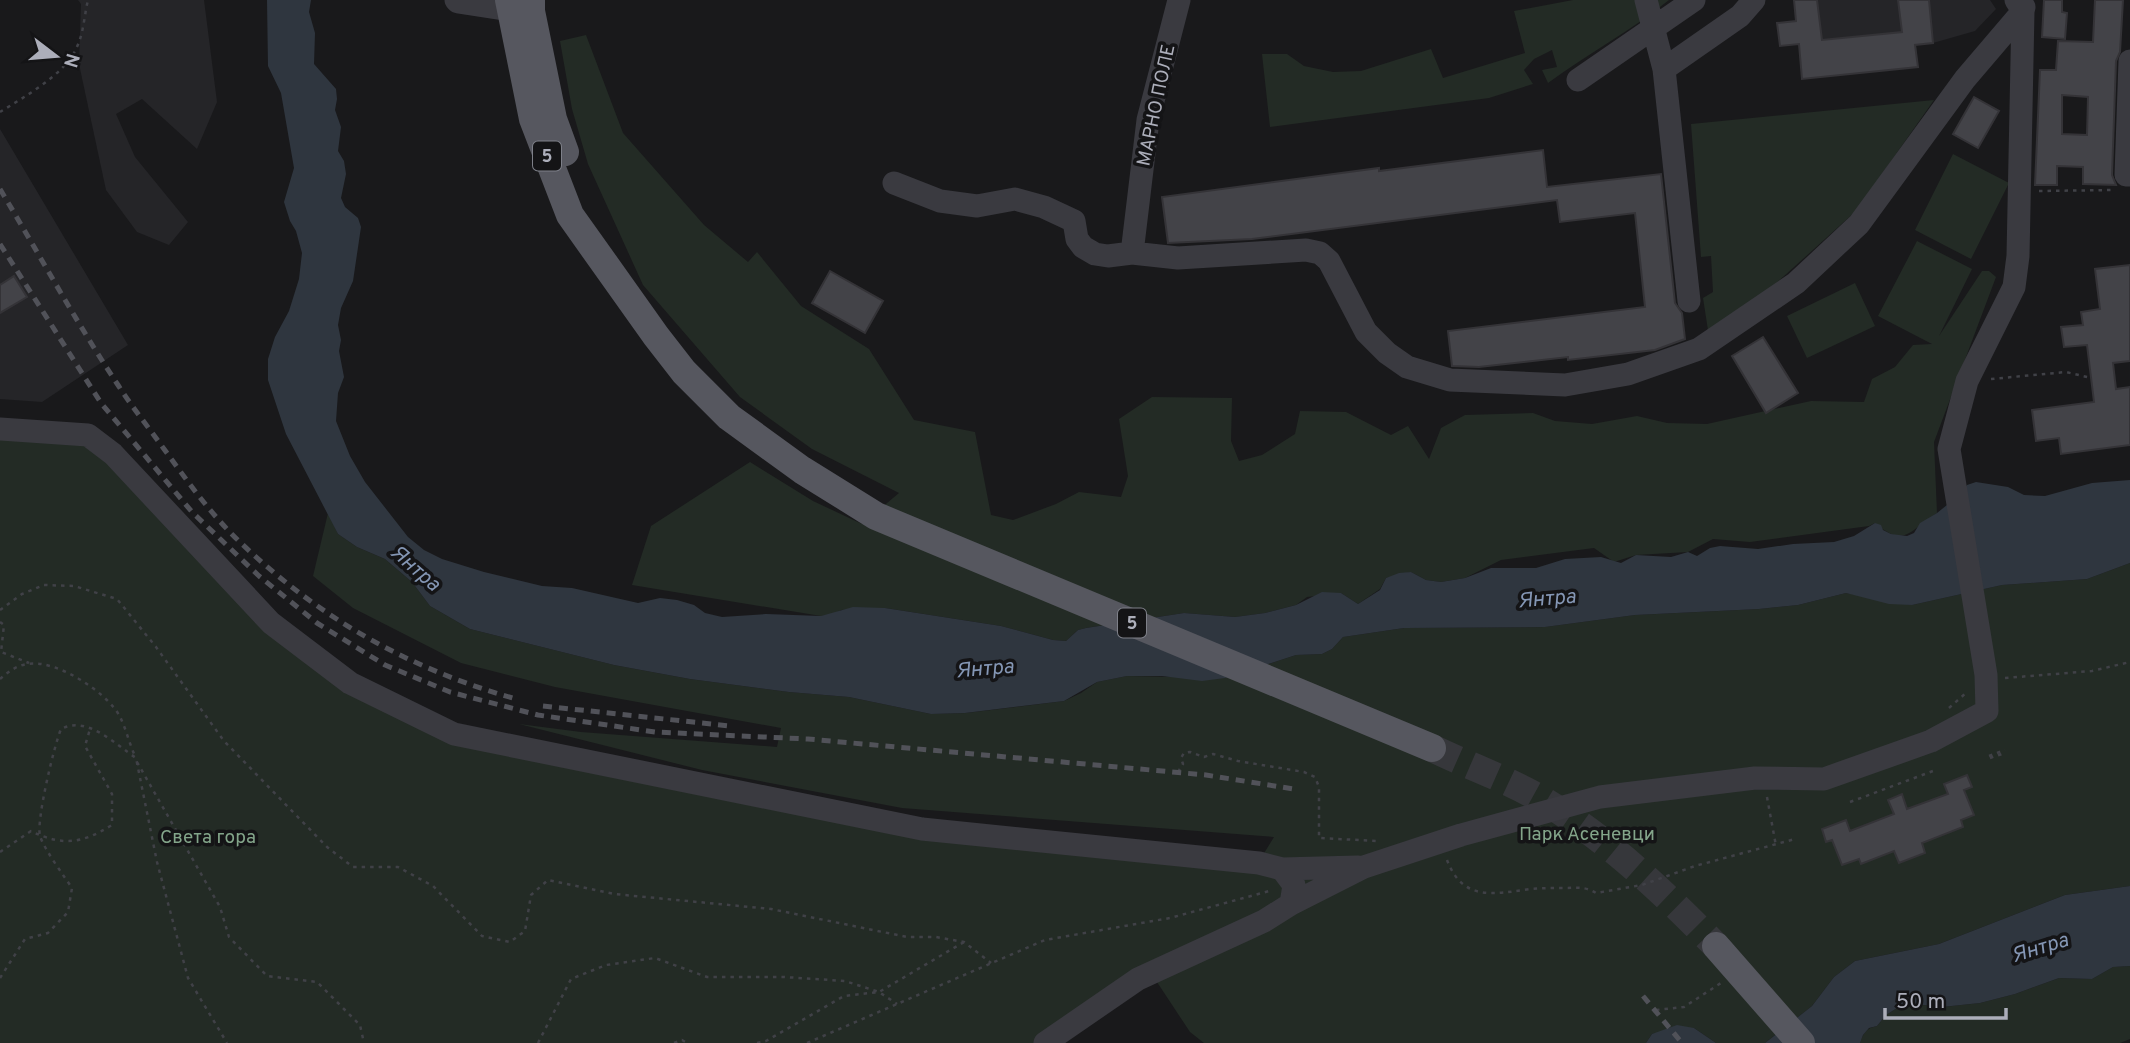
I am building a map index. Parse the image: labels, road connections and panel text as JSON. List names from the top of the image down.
{
  "streets": {
    "main road": ["5"],
    "street": ["МАРНО ПОЛЕ"]
  },
  "water": ["Янтра"],
  "parks": ["Парк Асеневци", "Света гора"],
  "scale_bar": "50 m",
  "north": "right"
}
